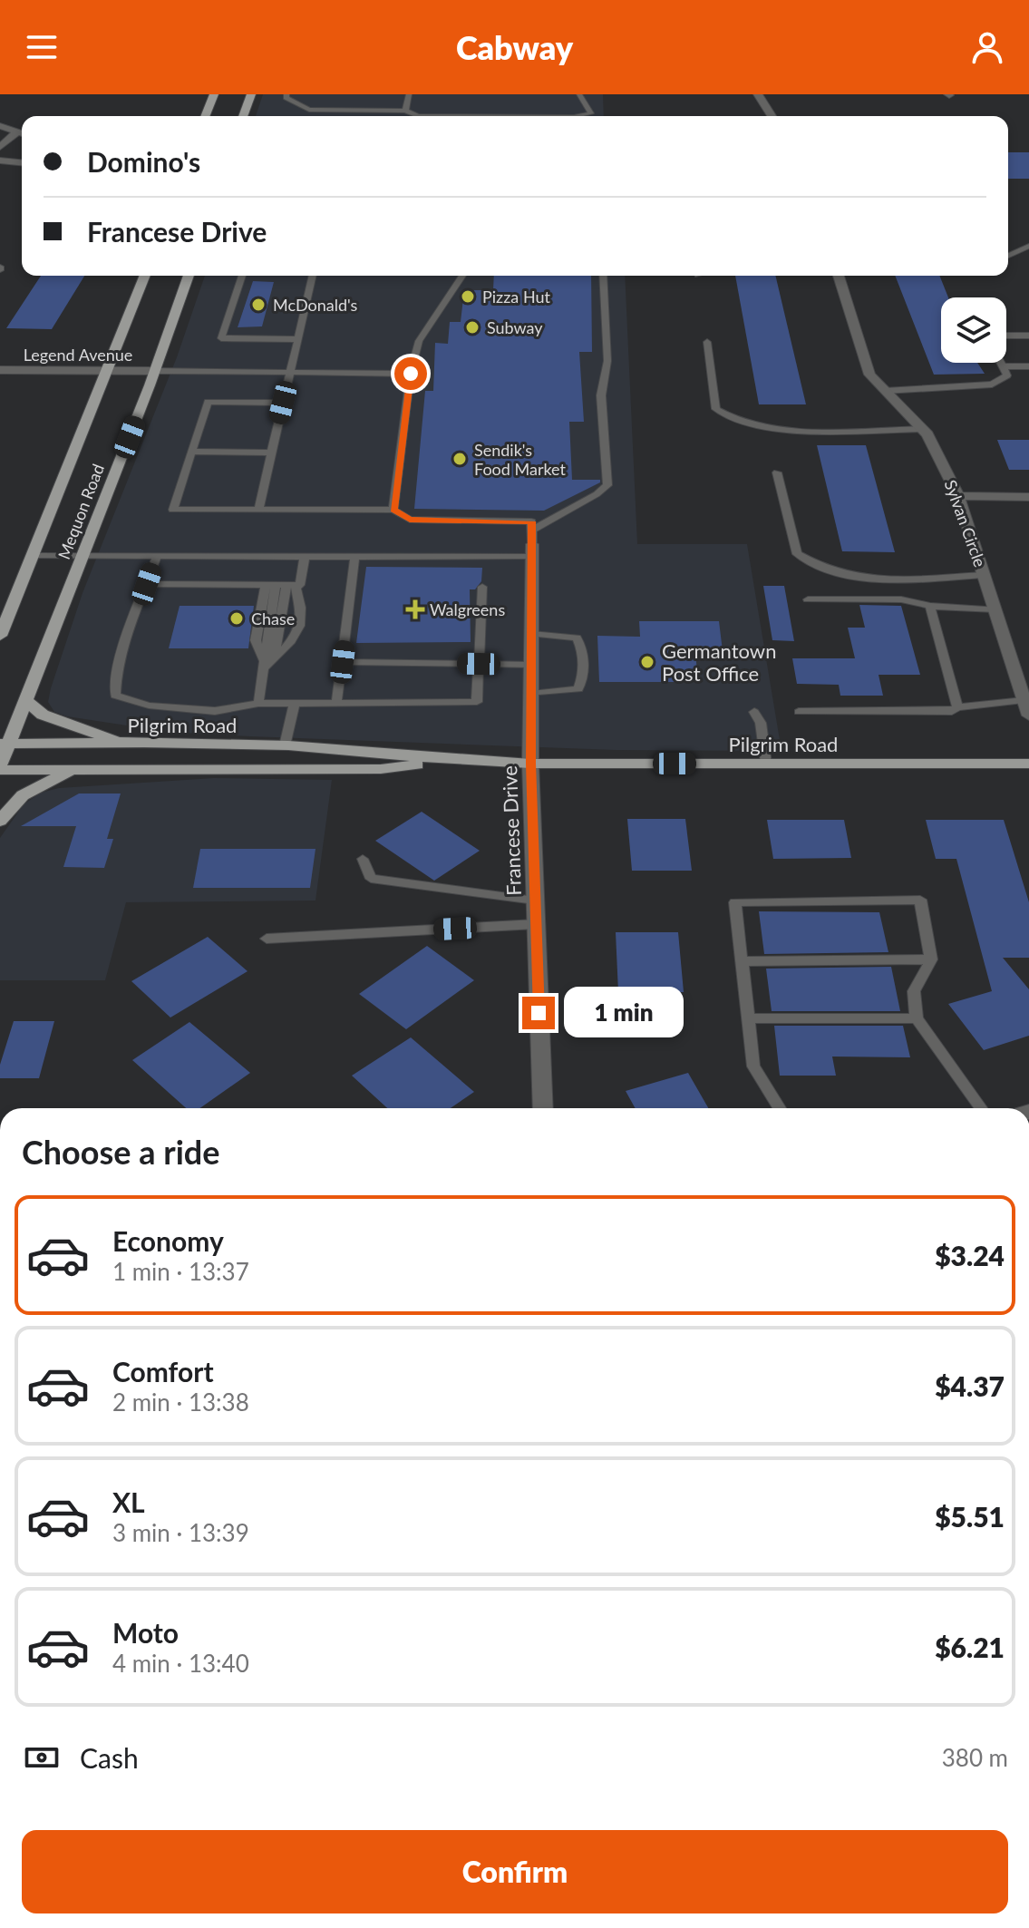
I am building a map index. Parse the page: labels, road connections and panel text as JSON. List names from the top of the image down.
{
  "streets": {
    "main road": ["Mequon Road", "Pilgrim Road"],
    "street": ["Legend Avenue", "Sylvan Circle", "Francese Drive"]
  },
  "crossings": [
    ["Legend Avenue", "Mequon Road"],
    ["Mequon Road", "Pilgrim Road"],
    ["Pilgrim Road", "Francese Drive"]
  ],
  "places": {
    "other": [
      "Pizza Hut",
      "McDonald's",
      "Subway",
      "Sendik's Food Market",
      "Chase",
      "Germantown Post Office"
    ],
    "health": ["Walgreens"]
  },
  "page": {
    "header": "Cabway",
    "banner": ["Domino's", "Francese Drive"],
    "bubble": "1 min",
    "heading": "Choose a ride",
    "list": [
      {
        "name": "Economy",
        "note": "1 min · 13:37",
        "value": "$3.24"
      },
      {
        "name": "Comfort",
        "note": "2 min · 13:38",
        "value": "$4.37"
      },
      {
        "name": "XL",
        "note": "3 min · 13:39",
        "value": "$5.51"
      },
      {
        "name": "Moto",
        "note": "4 min · 13:40",
        "value": "$6.21"
      }
    ],
    "pay": ["Cash", "380 m"],
    "buttons": "Confirm"
  }
}
